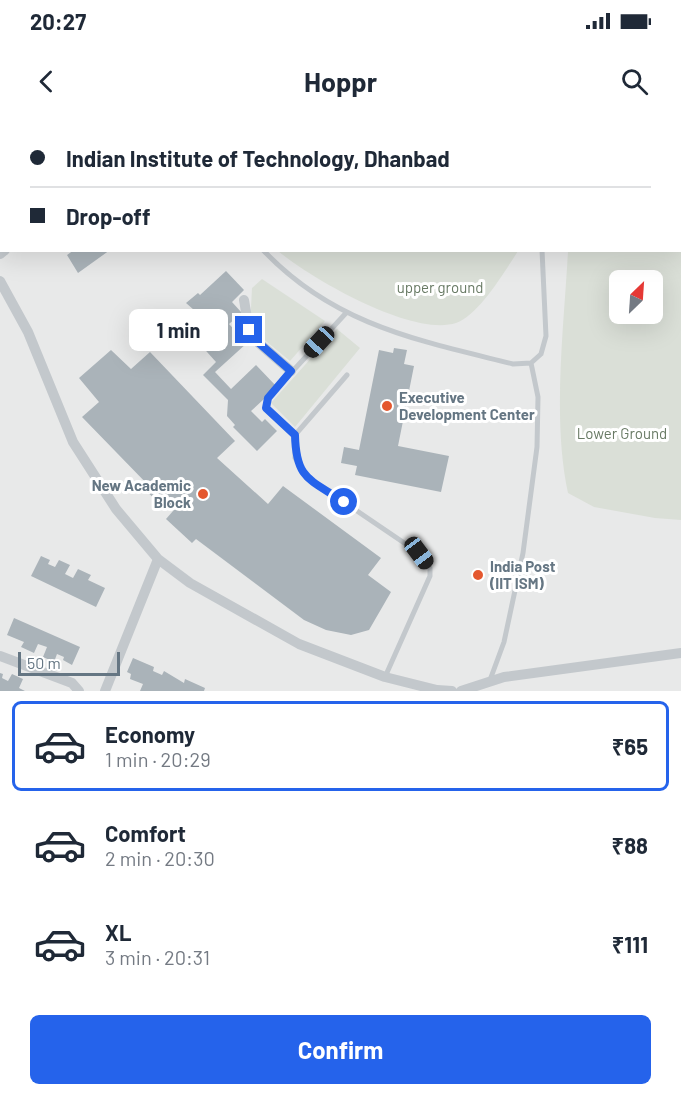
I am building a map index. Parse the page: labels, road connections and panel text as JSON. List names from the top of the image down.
{
  "parks": ["upper ground", "Lower Ground"],
  "places": ["Executive Development Center", "New Academic Block", "India Post (IIT ISM)"],
  "scale_bar": "50 m",
  "north": "top right",
  "page": {
    "status": "20:27",
    "header": "Hoppr",
    "banner": ["Indian Institute of Technology, Dhanbad", "Drop-off"],
    "bubble": "1 min",
    "scale": "50 m",
    "list": [
      {
        "name": "Economy",
        "note": "1 min · 20:29",
        "value": "₹65"
      },
      {
        "name": "Comfort",
        "note": "2 min · 20:30",
        "value": "₹88"
      },
      {
        "name": "XL",
        "note": "3 min · 20:31",
        "value": "₹111"
      }
    ],
    "buttons": "Confirm"
  }
}
